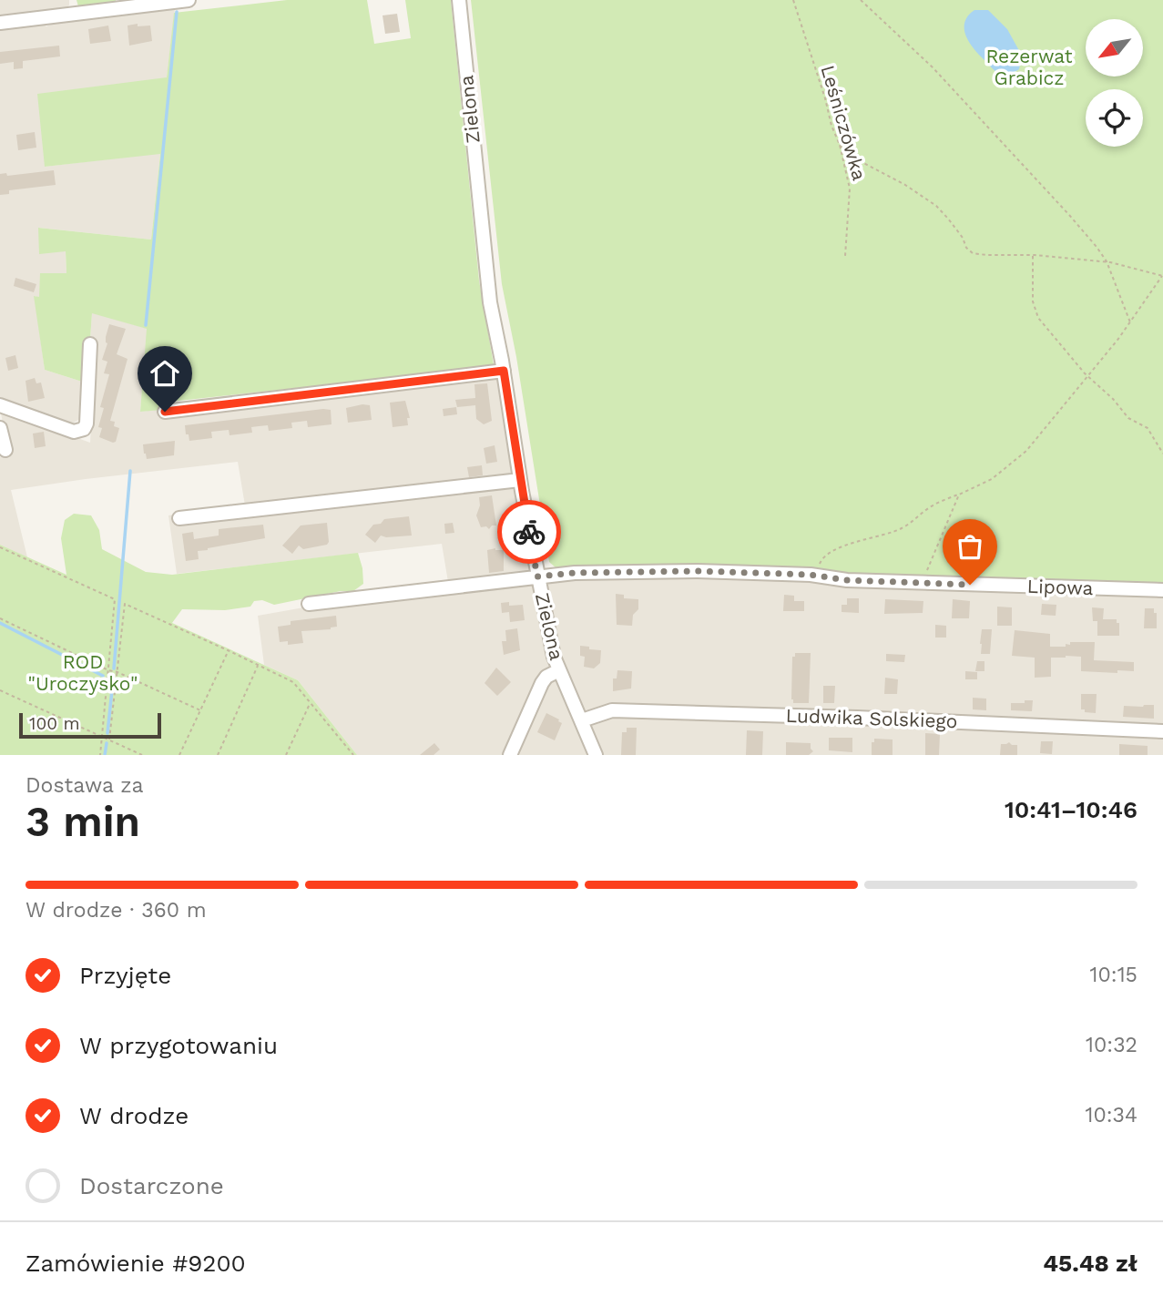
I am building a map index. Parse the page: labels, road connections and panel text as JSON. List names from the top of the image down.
{
  "streets": {
    "street": ["Zielona", "Lipowa", "Ludwika Solskiego"],
    "path": ["Leśniczówka"]
  },
  "crossings": [
    ["Zielona", "Lipowa"]
  ],
  "parks": ["Rezerwat Grabicz", "ROD \"Uroczysko\""],
  "scale_bar": "100 m",
  "north": "bottom left",
  "page": {
    "scale": "100 m",
    "heading": ["3 min", "Dostawa za", "10:41–10:46"],
    "panel": ["Zamówienie #9200", "45.48 zł"],
    "bar": "W drodze · 360 m",
    "list": [
      ["Przyjęte", "10:15"],
      ["W przygotowaniu", "10:32"],
      ["W drodze", "10:34"],
      "Dostarczone"
    ]
  }
}
